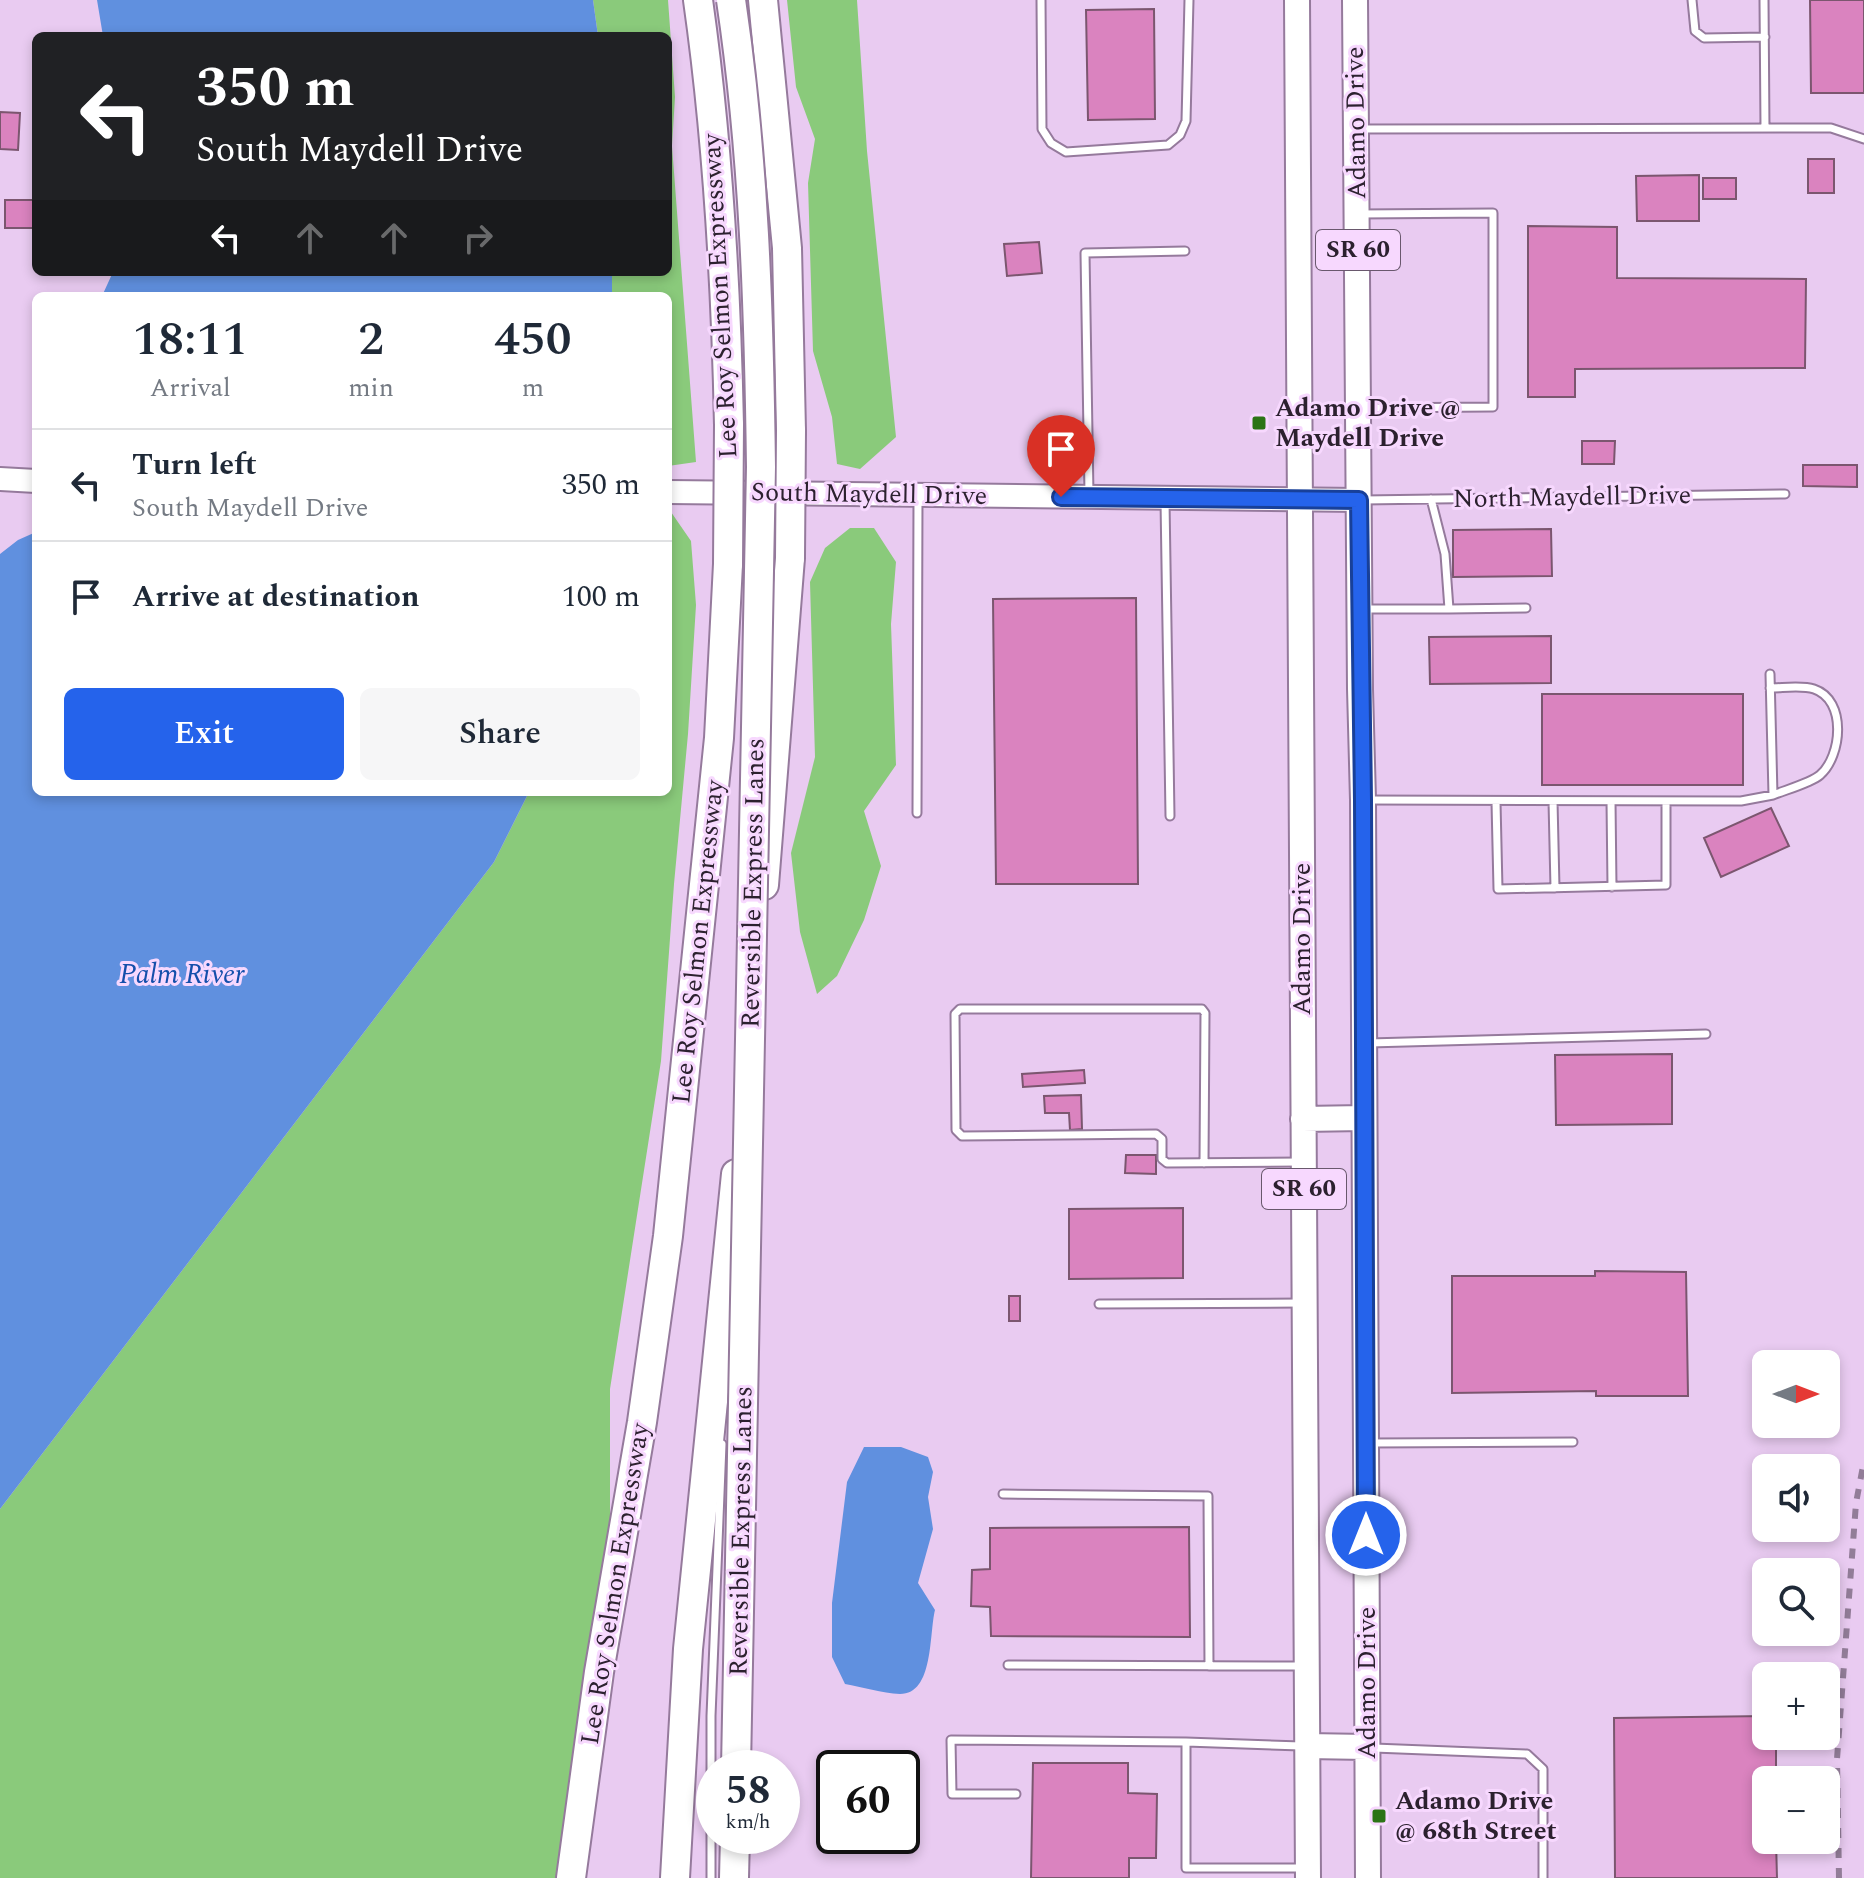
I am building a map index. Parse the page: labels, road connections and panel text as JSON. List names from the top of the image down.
{
  "streets": {
    "highway": ["Lee Roy Selmon Expressway", "Reversible Express Lanes"],
    "main road": ["Adamo Drive", "SR 60"],
    "street": ["South Maydell Drive"],
    "lane": ["North Maydell Drive"]
  },
  "crossings": [
    ["Adamo Drive", "South Maydell Drive"],
    ["Adamo Drive", "North Maydell Drive"],
    ["South Maydell Drive", "North Maydell Drive"]
  ],
  "water": ["Palm River"],
  "places": {
    "transit": ["Adamo Drive @ Maydell Drive", "Adamo Drive @ 68th Street"]
  },
  "north": "right",
  "page": {
    "turn": ["350 m", "South Maydell Drive"],
    "eta": [
      "18:11",
      "Arrival",
      "2",
      "min",
      "450",
      "m"
    ],
    "list": [
      {
        "name": "Turn left",
        "note": "South Maydell Drive",
        "value": "350 m"
      },
      {
        "name": "Arrive at destination",
        "value": "100 m"
      }
    ],
    "buttons": ["Exit", "Share"],
    "map_buttons": ["+", "−"],
    "speed": "58 km/h",
    "limit": "60"
  }
}
